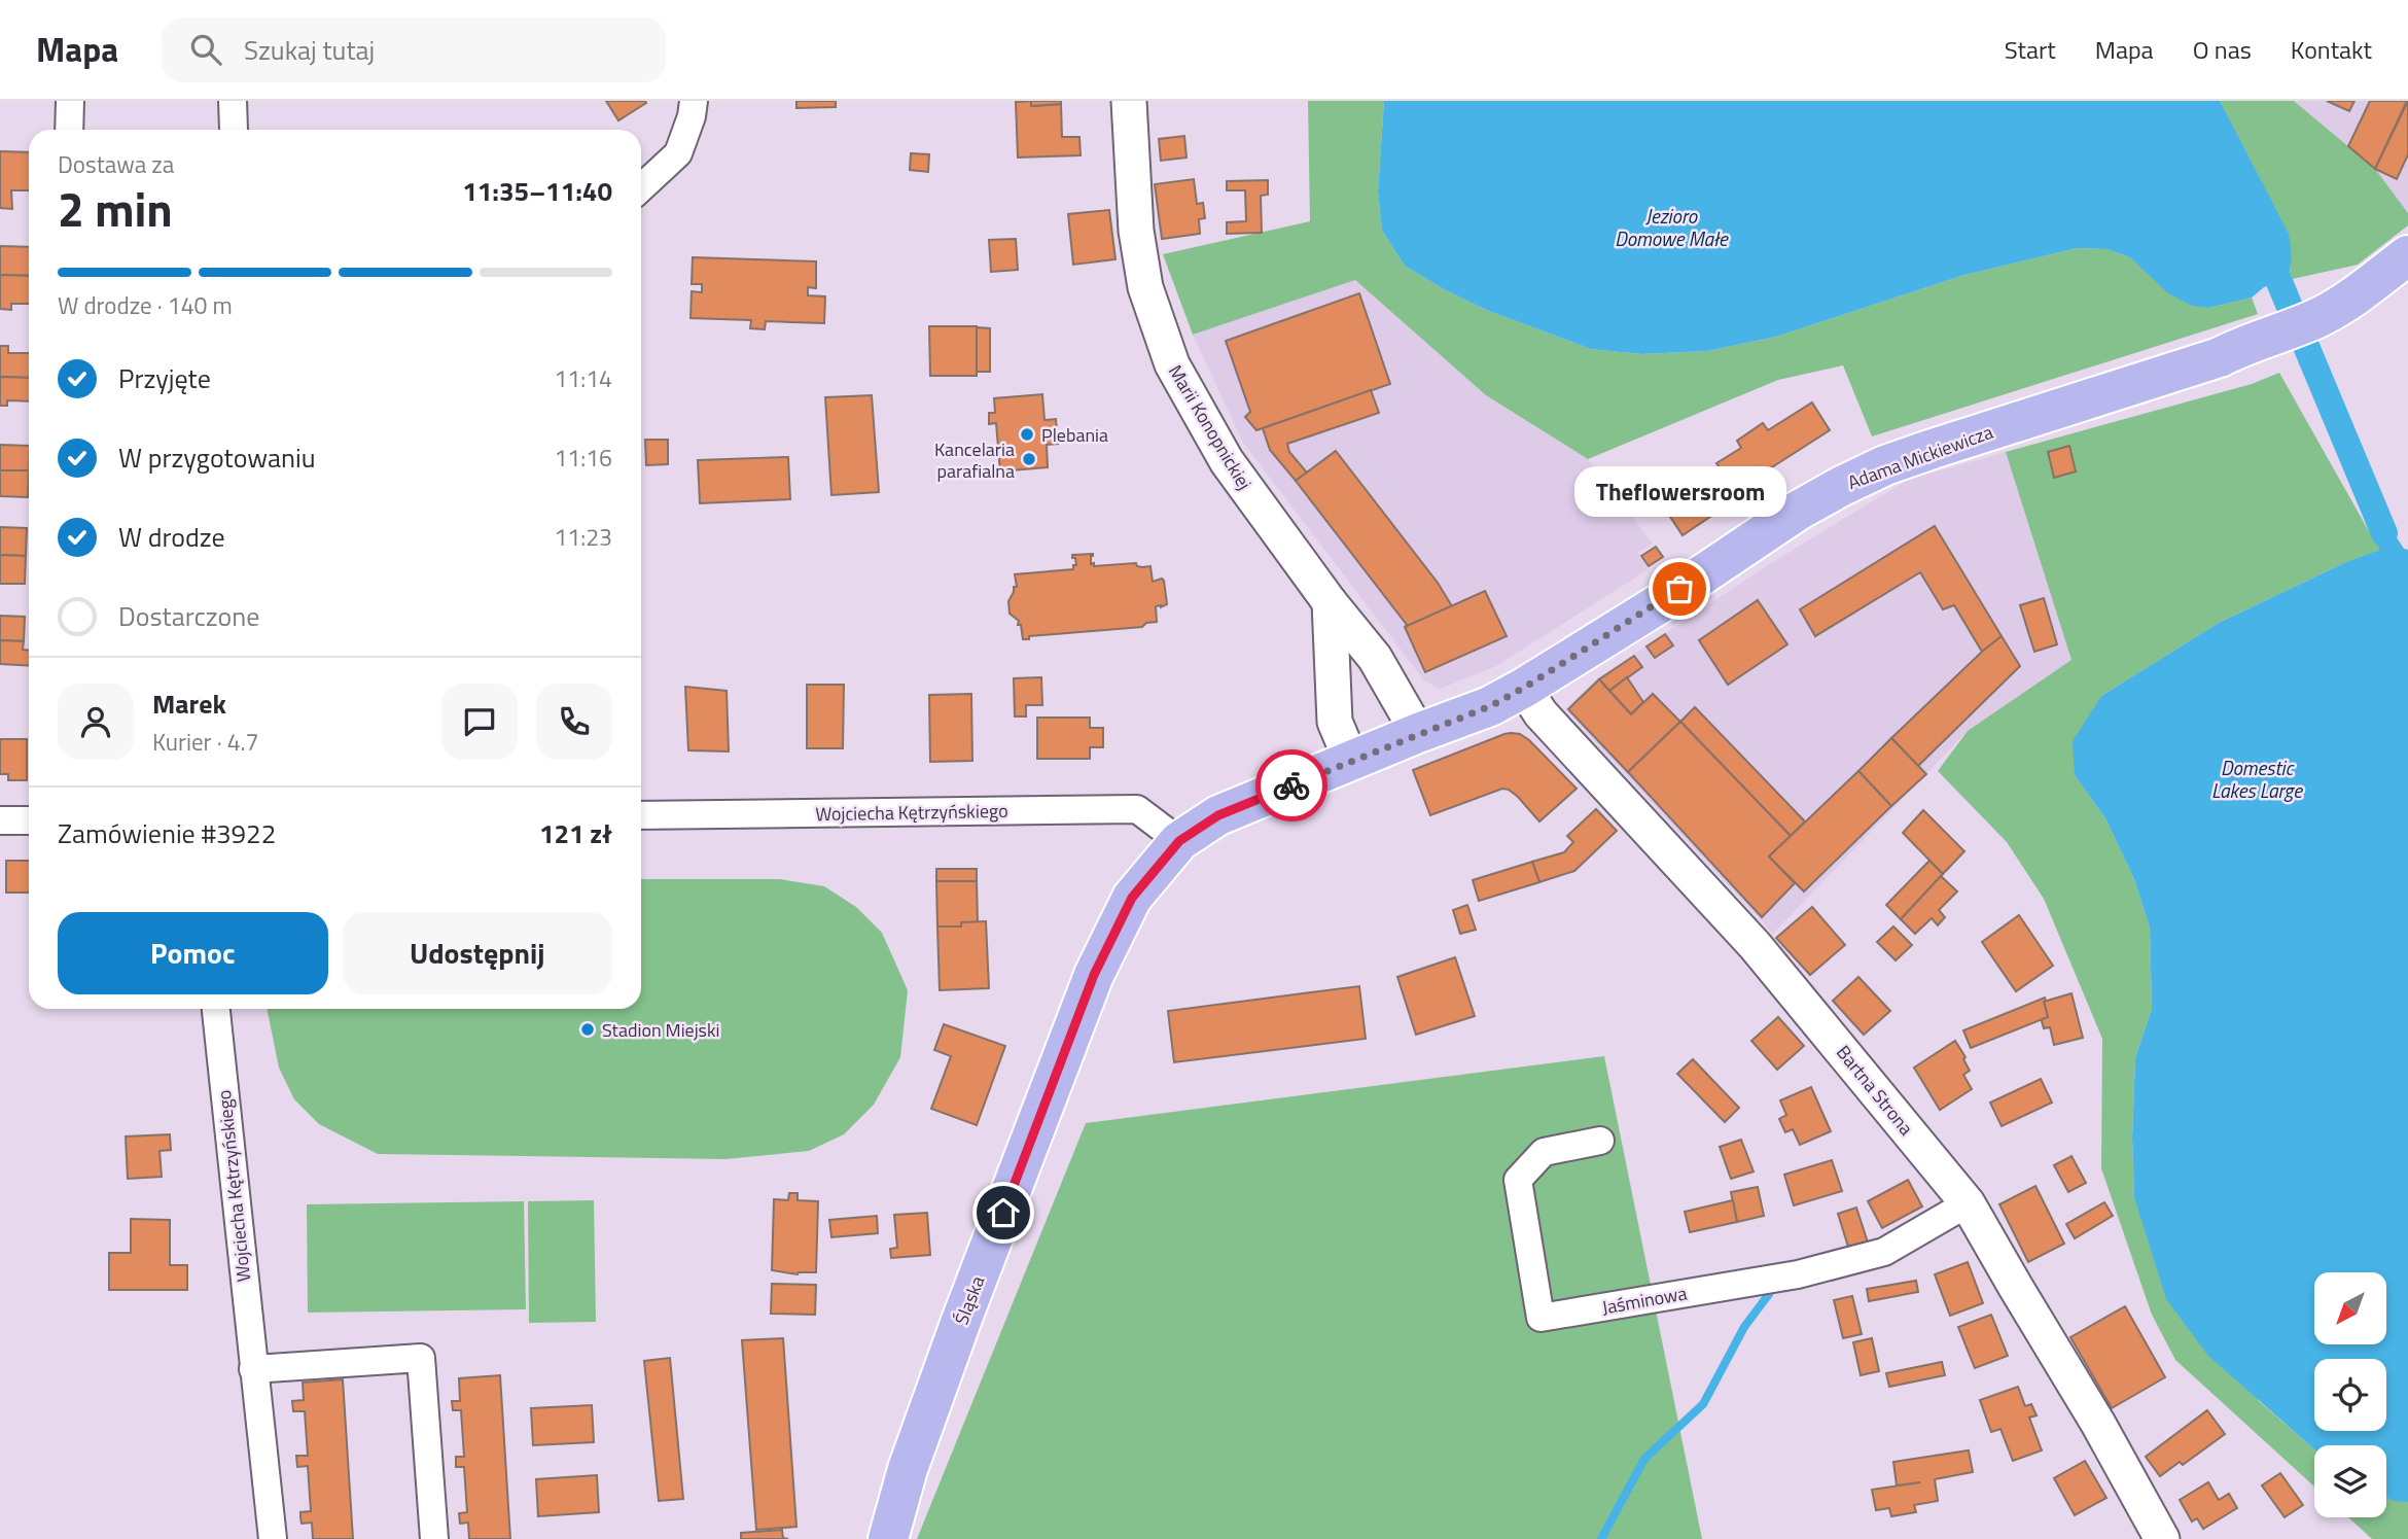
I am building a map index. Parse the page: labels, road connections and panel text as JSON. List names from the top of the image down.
{
  "streets": {
    "main road": ["Adama Mickiewicza", "Śląska"],
    "street": [
      "Marii Konopnickiej",
      "Wojciecha Kętrzyńskiego",
      "Bartna Strona",
      "Jaśminowa"
    ]
  },
  "crossings": [
    ["Marii Konopnickiej", "Adama Mickiewicza"],
    ["Marii Konopnickiej", "Śląska"],
    ["Adama Mickiewicza", "Bartna Strona"],
    ["Adama Mickiewicza", "Śląska"],
    ["Wojciecha Kętrzyńskiego", "Śląska"],
    ["Bartna Strona", "Jaśminowa"]
  ],
  "water": ["Jezioro Domowe Małe", "Domestic Lakes Large"],
  "places": [
    "Plebania",
    "Kancelaria parafialna",
    "Theflowersroom",
    "Stadion Miejski"
  ],
  "north": "bottom left",
  "page": {
    "header": "Mapa",
    "search": "Szukaj tutaj",
    "nav": [
      "Start",
      "Mapa",
      "O nas",
      "Kontakt"
    ],
    "heading": ["2 min", "Dostawa za", "11:35–11:40"],
    "panel": [
      "Marek",
      "Kurier · 4.7",
      "Zamówienie #3922",
      "121 zł"
    ],
    "bar": "W drodze · 140 m",
    "list": [
      ["Przyjęte", "11:14"],
      ["W przygotowaniu", "11:16"],
      ["W drodze", "11:23"],
      "Dostarczone"
    ],
    "bubble": "Theflowersroom",
    "buttons": ["Pomoc", "Udostępnij"]
  }
}
